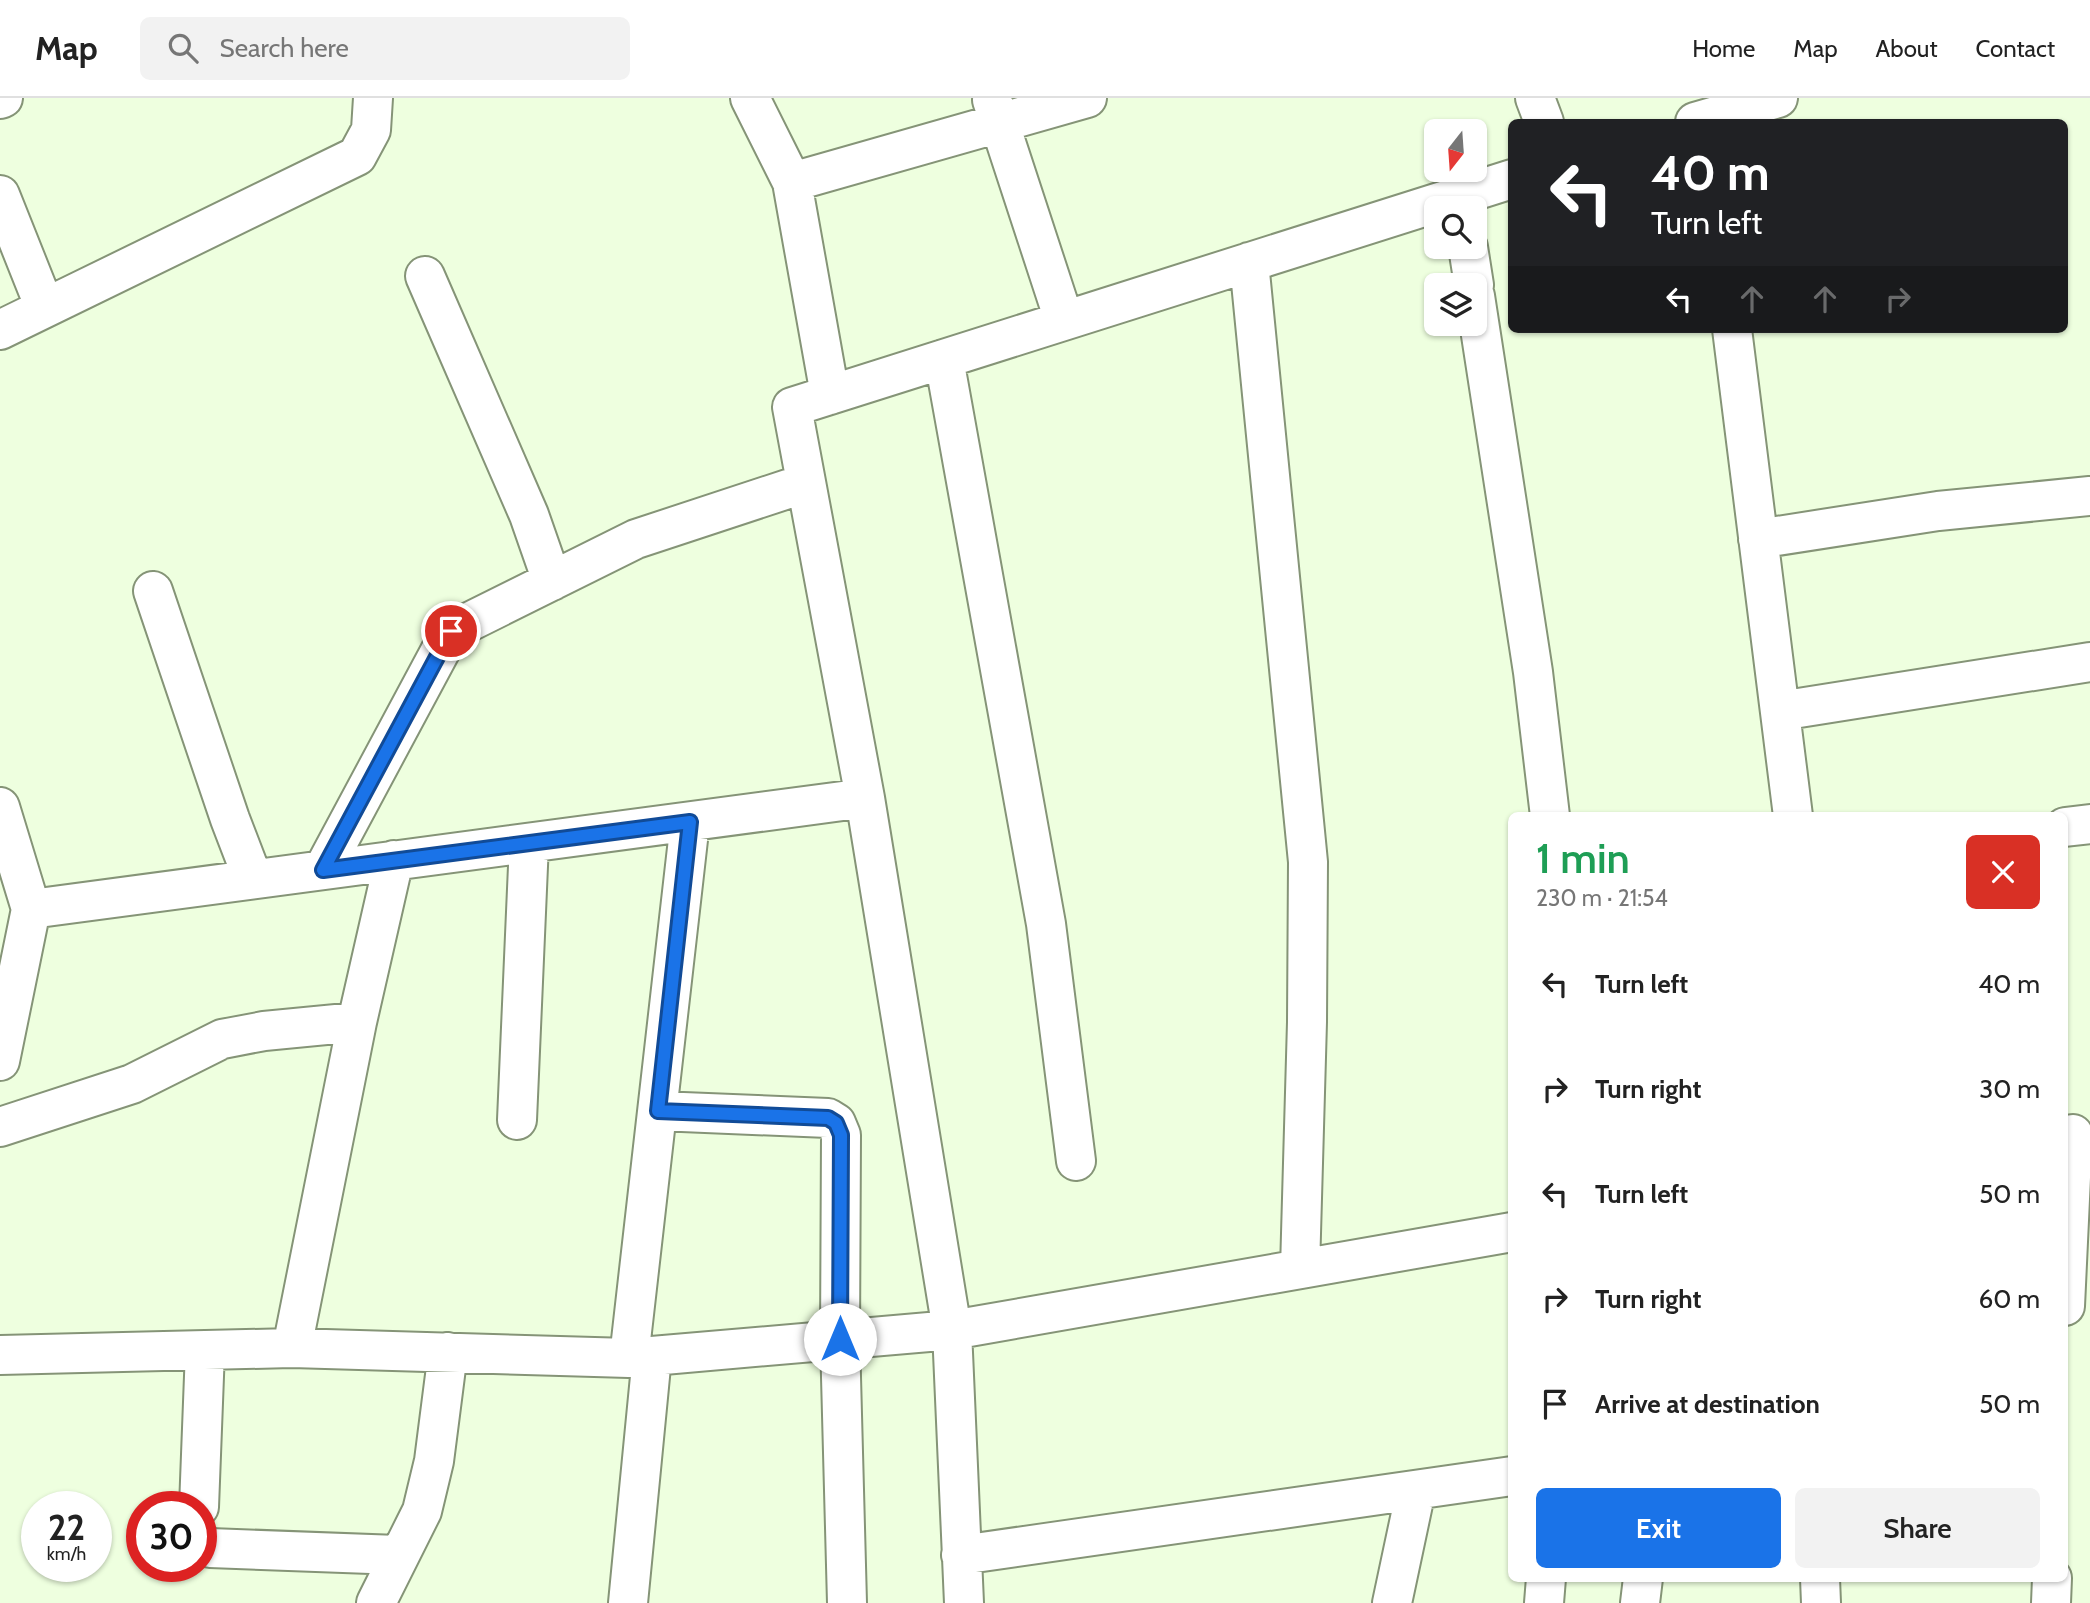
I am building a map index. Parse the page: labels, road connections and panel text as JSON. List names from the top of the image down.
{
  "north": "bottom",
  "page": {
    "header": "Map",
    "search": "Search here",
    "nav": [
      "Home",
      "Map",
      "About",
      "Contact"
    ],
    "turn": ["40 m", "Turn left"],
    "heading": ["1 min", "230 m · 21:54"],
    "list": [
      {
        "name": "Turn left",
        "value": "40 m"
      },
      {
        "name": "Turn right",
        "value": "30 m"
      },
      {
        "name": "Turn left",
        "value": "50 m"
      },
      {
        "name": "Turn right",
        "value": "60 m"
      },
      {
        "name": "Arrive at destination",
        "value": "50 m"
      }
    ],
    "buttons": ["Exit", "Share"],
    "speed": "22 km/h",
    "limit": "30"
  }
}
